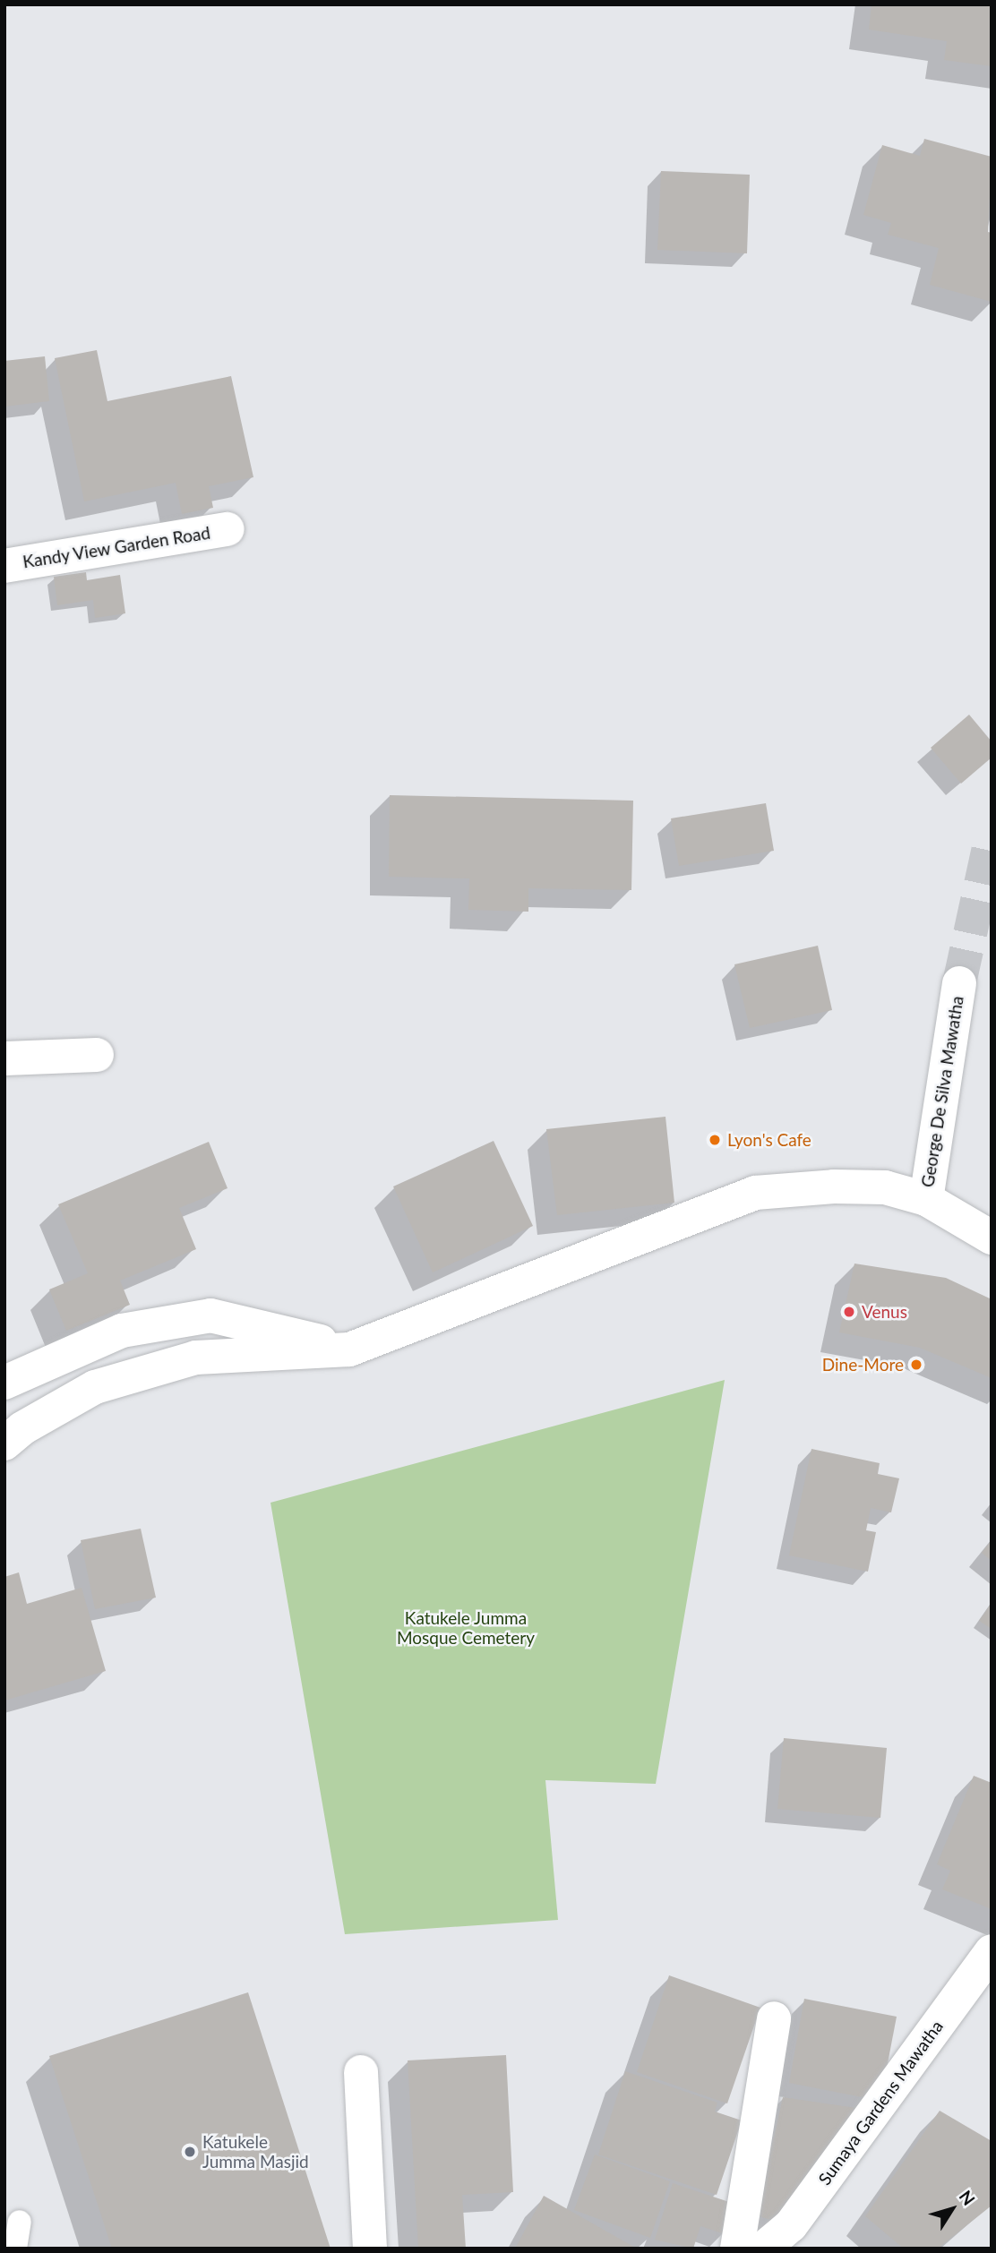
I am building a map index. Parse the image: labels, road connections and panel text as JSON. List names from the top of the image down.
{
  "streets": {
    "street": ["Kandy View Garden Road", "George De Silva Mawatha", "Sumaya Gardens Mawatha"]
  },
  "parks": ["Katukele Jumma Mosque Cemetery"],
  "places": [
    "Lyon's Cafe",
    "Venus",
    "Dine-More",
    "Katukele Jumma Masjid"
  ],
  "north": "top right"
}
